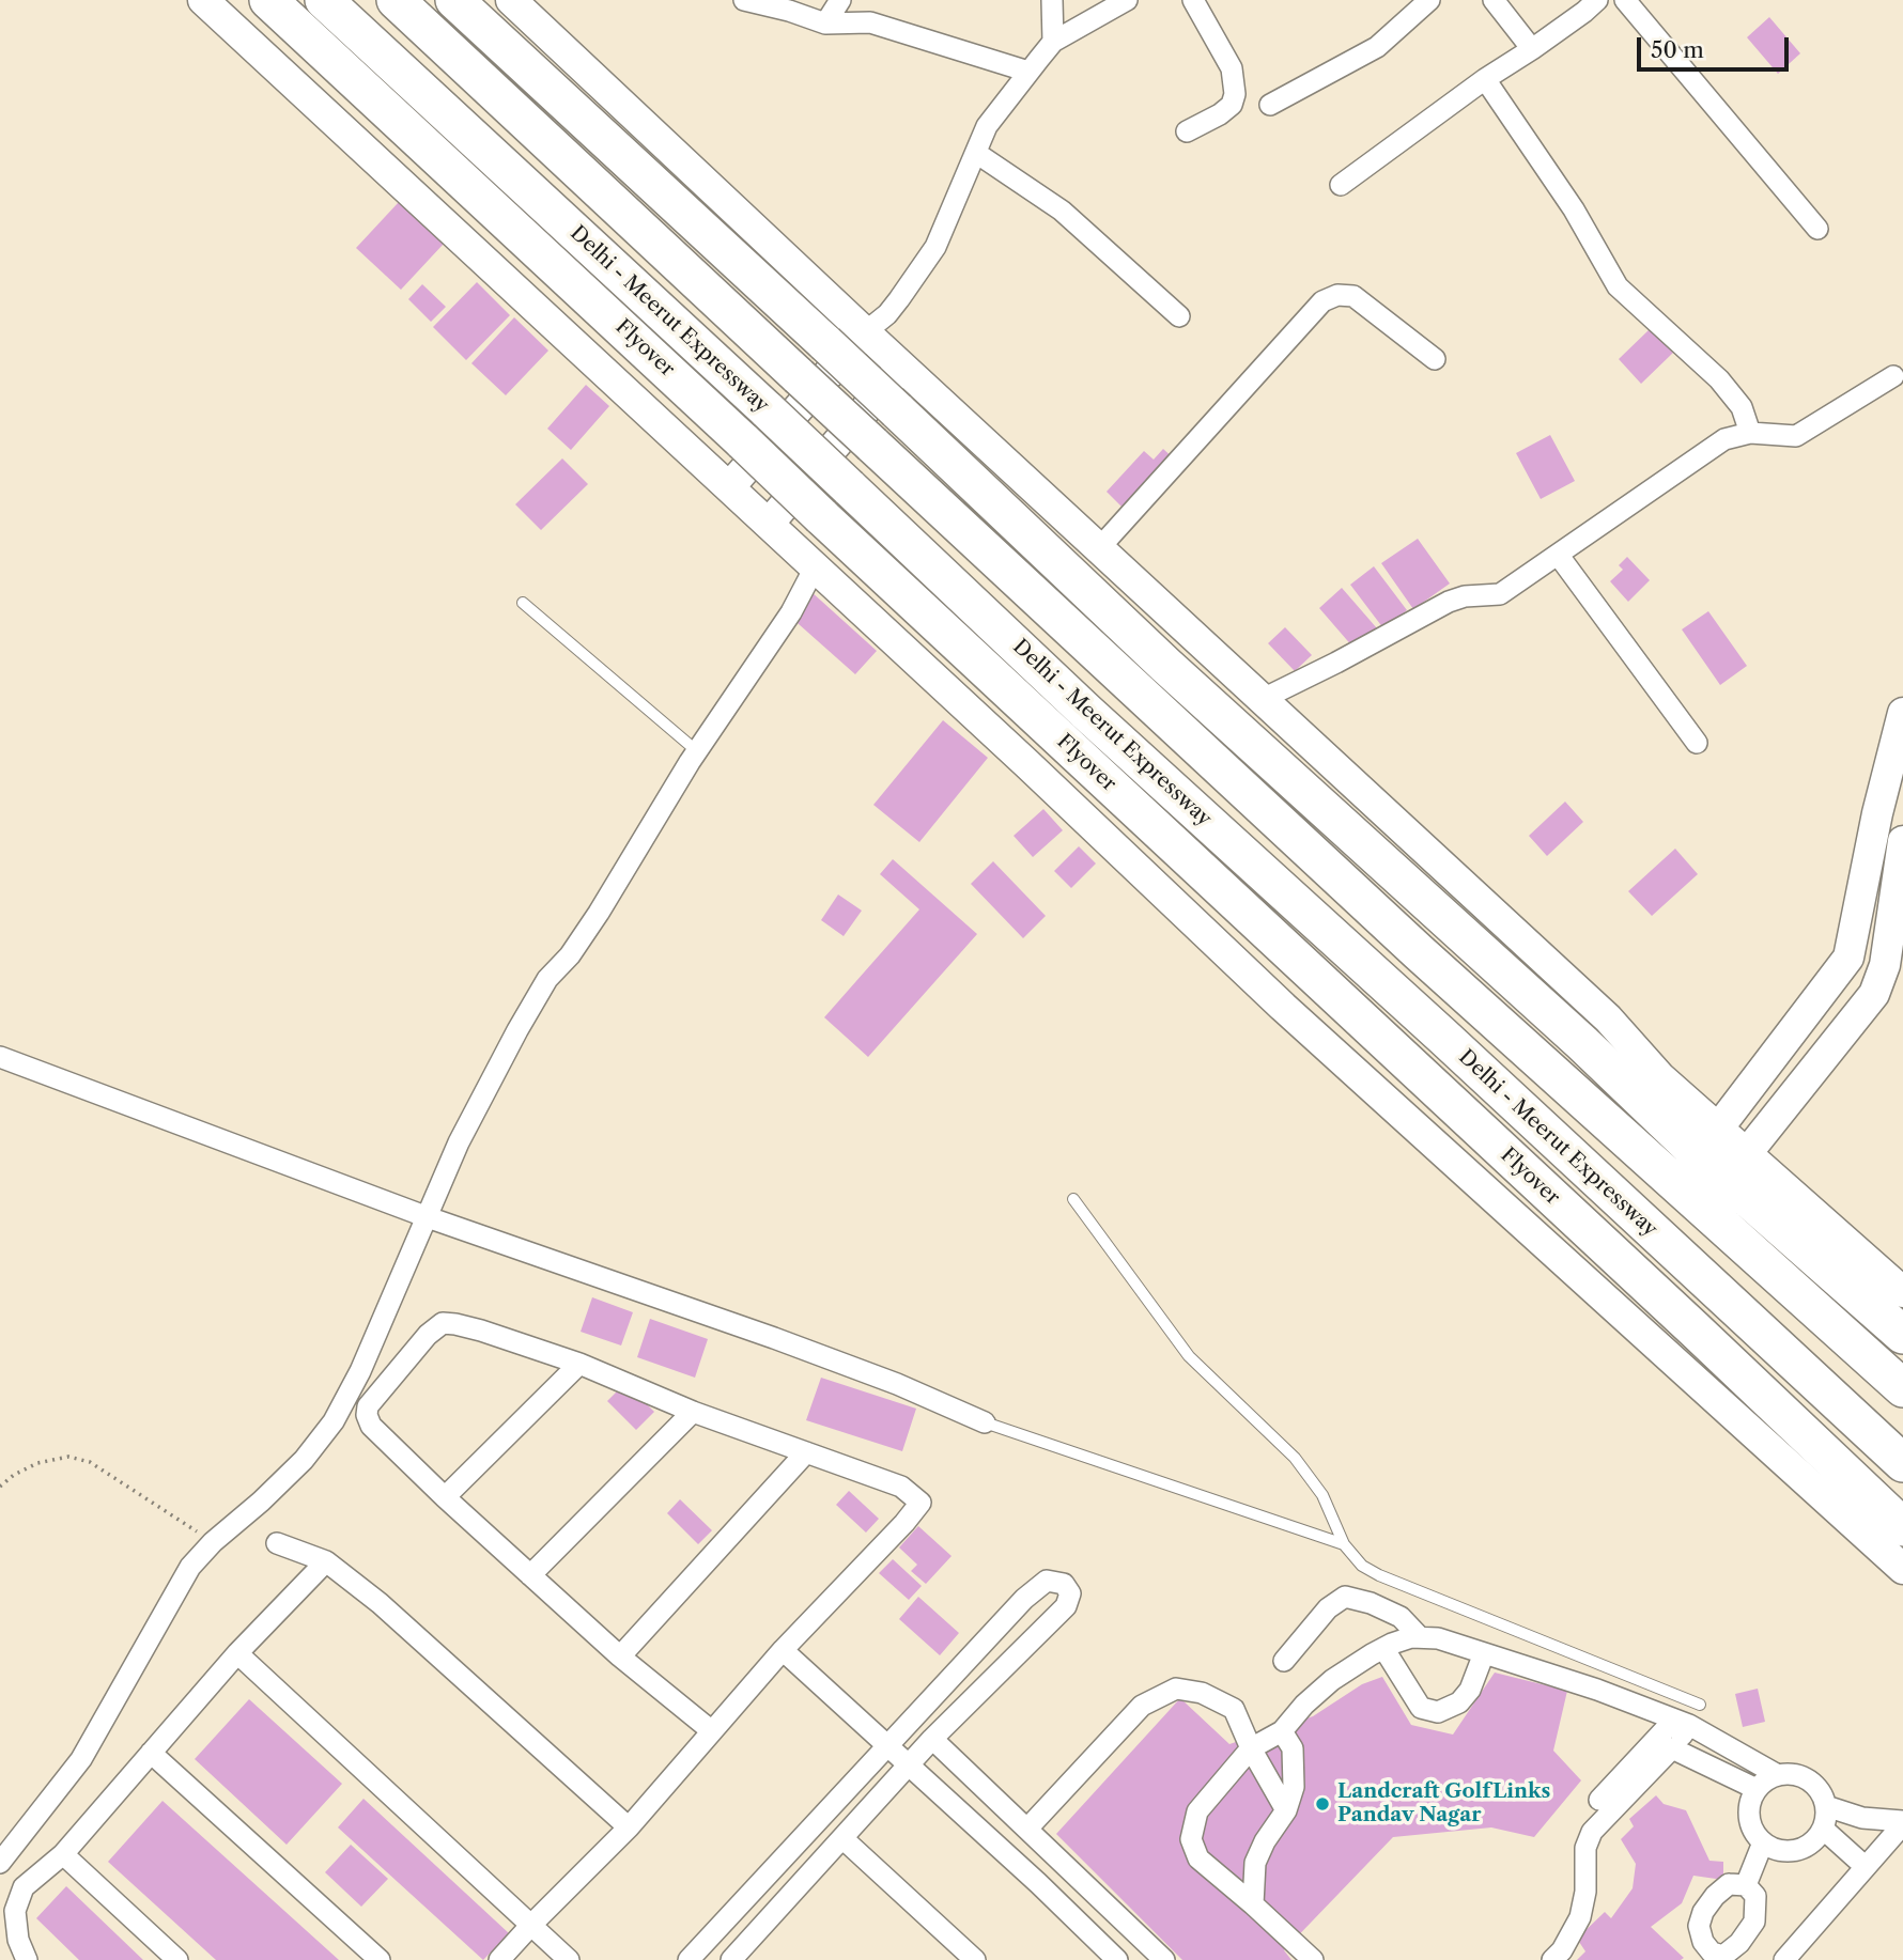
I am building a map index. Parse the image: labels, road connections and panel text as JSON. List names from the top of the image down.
{
  "streets": {
    "highway": ["Delhi - Meerut Expressway", "Flyover"]
  },
  "places": ["Landcraft GolfLinks Pandav Nagar"],
  "scale_bar": "50 m"
}
